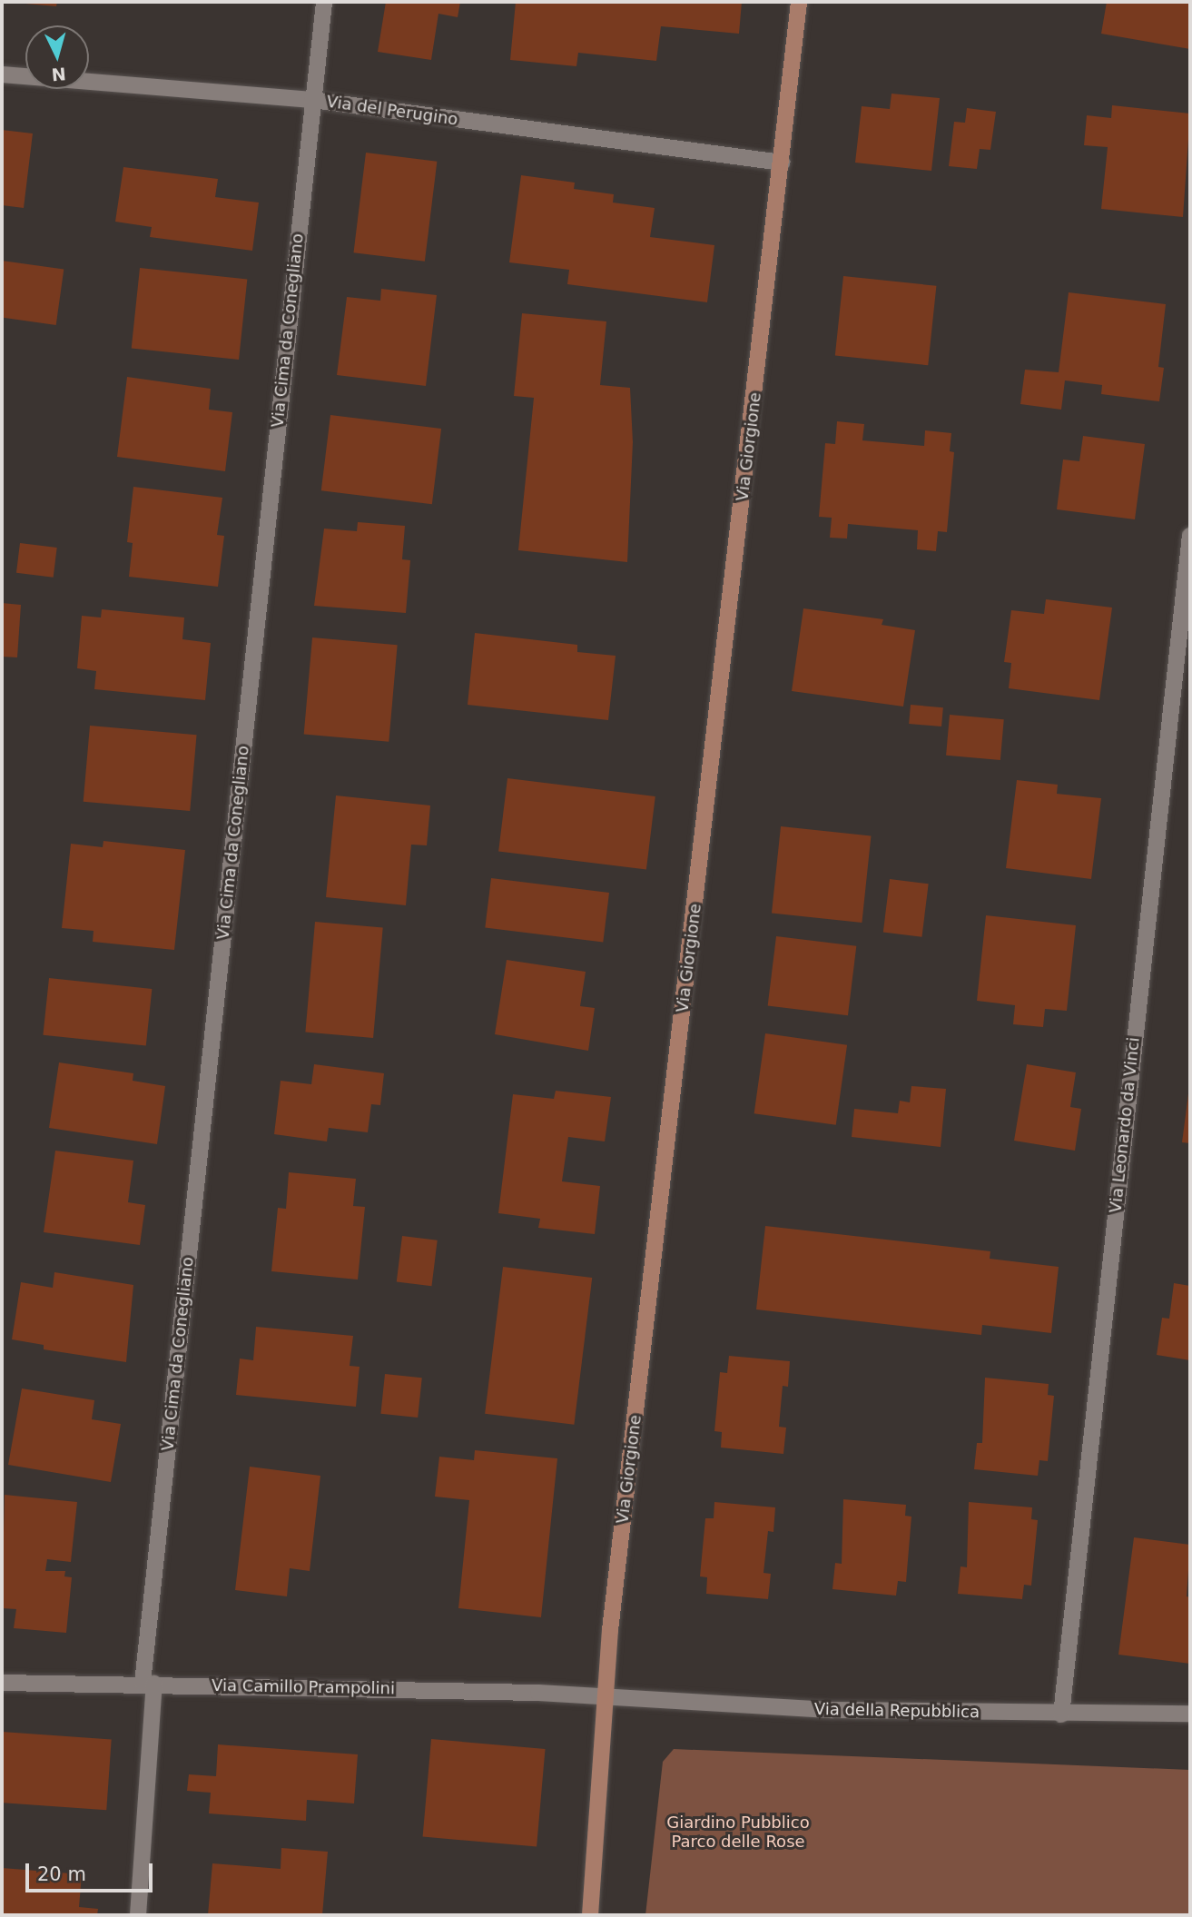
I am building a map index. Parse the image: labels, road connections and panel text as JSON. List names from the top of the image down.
{
  "streets": {
    "main road": ["Via Giorgione"],
    "street": [
      "Via del Perugino",
      "Via Cima da Conegliano",
      "Via Leonardo da Vinci",
      "Via Camillo Prampolini",
      "Via della Repubblica"
    ]
  },
  "crossings": [
    ["Via del Perugino", "Via Cima da Conegliano"],
    ["Via del Perugino", "Via Giorgione"],
    ["Via Cima da Conegliano", "Via Camillo Prampolini"],
    ["Via Giorgione", "Via Camillo Prampolini"],
    ["Via Giorgione", "Via della Repubblica"],
    ["Via Leonardo da Vinci", "Via della Repubblica"],
    ["Via Camillo Prampolini", "Via della Repubblica"]
  ],
  "parks": ["Giardino Pubblico Parco delle Rose"],
  "scale_bar": "20 m",
  "north": "bottom"
}
